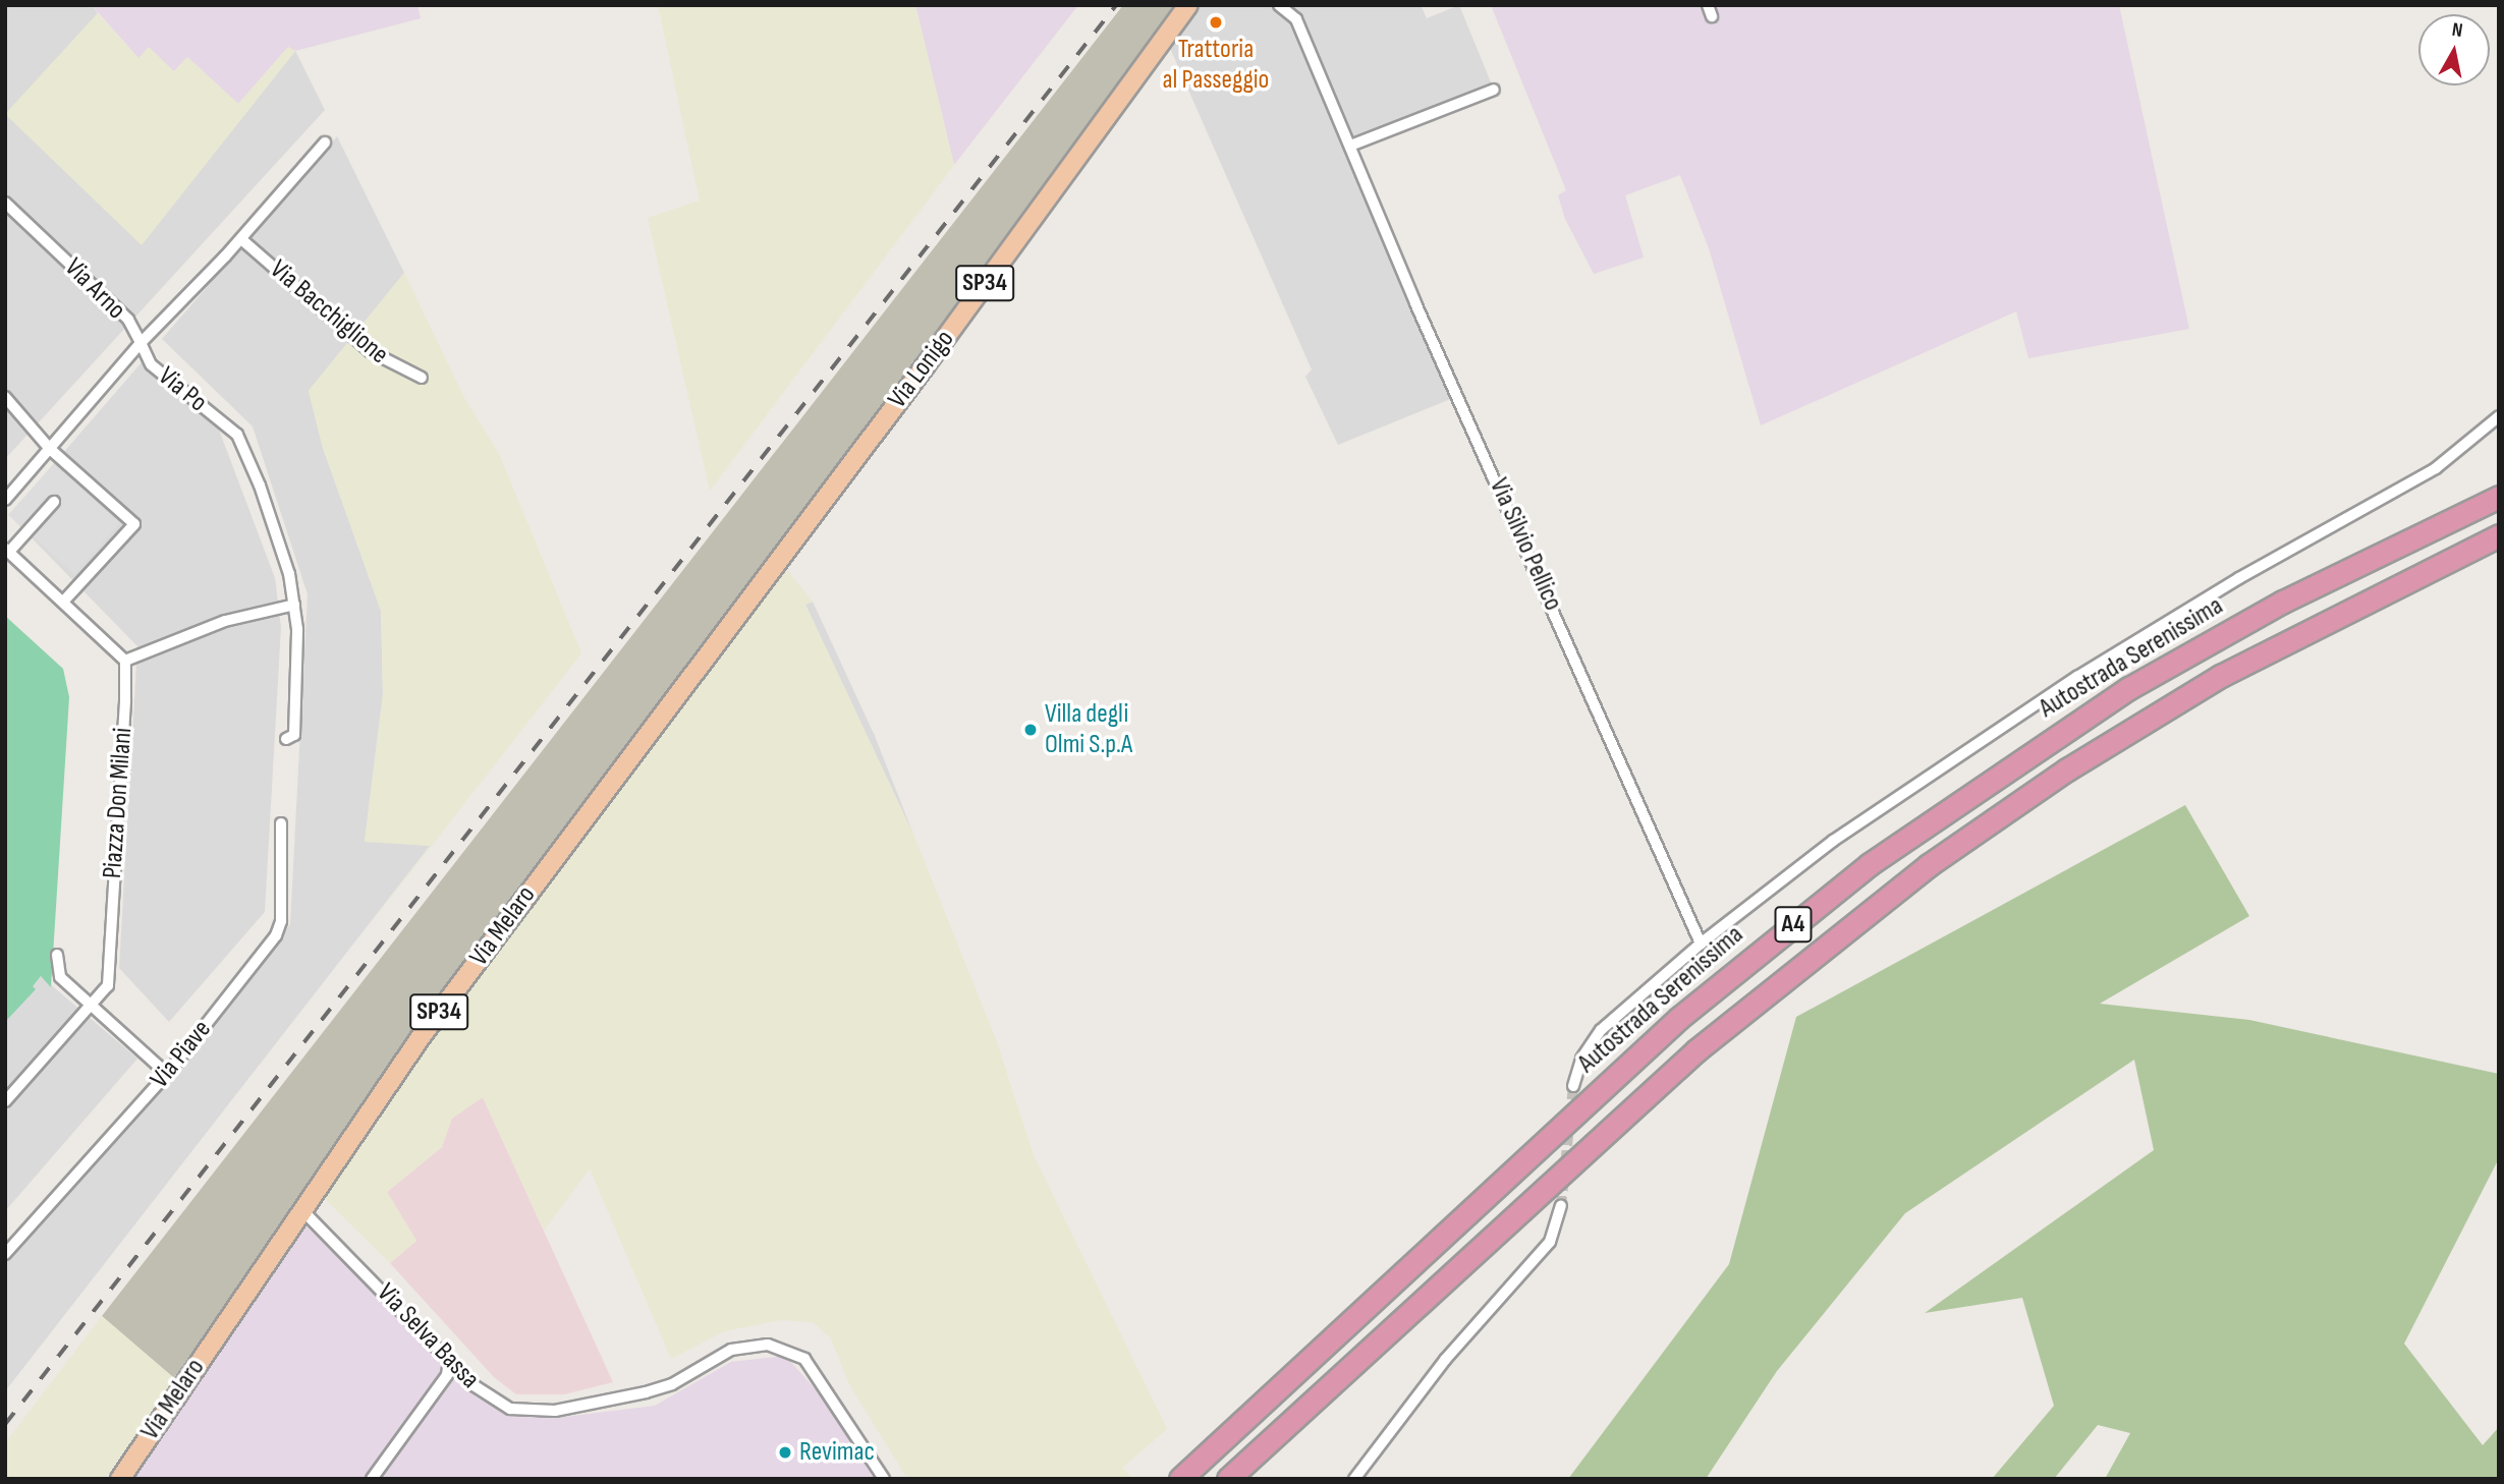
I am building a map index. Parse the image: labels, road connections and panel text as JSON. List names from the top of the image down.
{
  "streets": {
    "highway": ["Autostrada Serenissima", "A4"],
    "main road": ["SP34", "Via Lonigo", "Via Melaro"],
    "street": [
      "Via Arno",
      "Via Bacchiglione",
      "Via Po",
      "Via Silvio Pellico",
      "Piazza Don Milani",
      "Via Piave",
      "Via Selva Bassa"
    ]
  },
  "crossings": [
    ["Via Arno", "Via Po"],
    ["Via Bacchiglione", "Via Po"],
    ["Via Lonigo", "Via Melaro"],
    ["Via Melaro", "Via Selva Bassa"]
  ],
  "places": ["Trattoria al Passeggio", "Villa degli Olmi S.p.A", "Revimac"],
  "north": "top"
}
